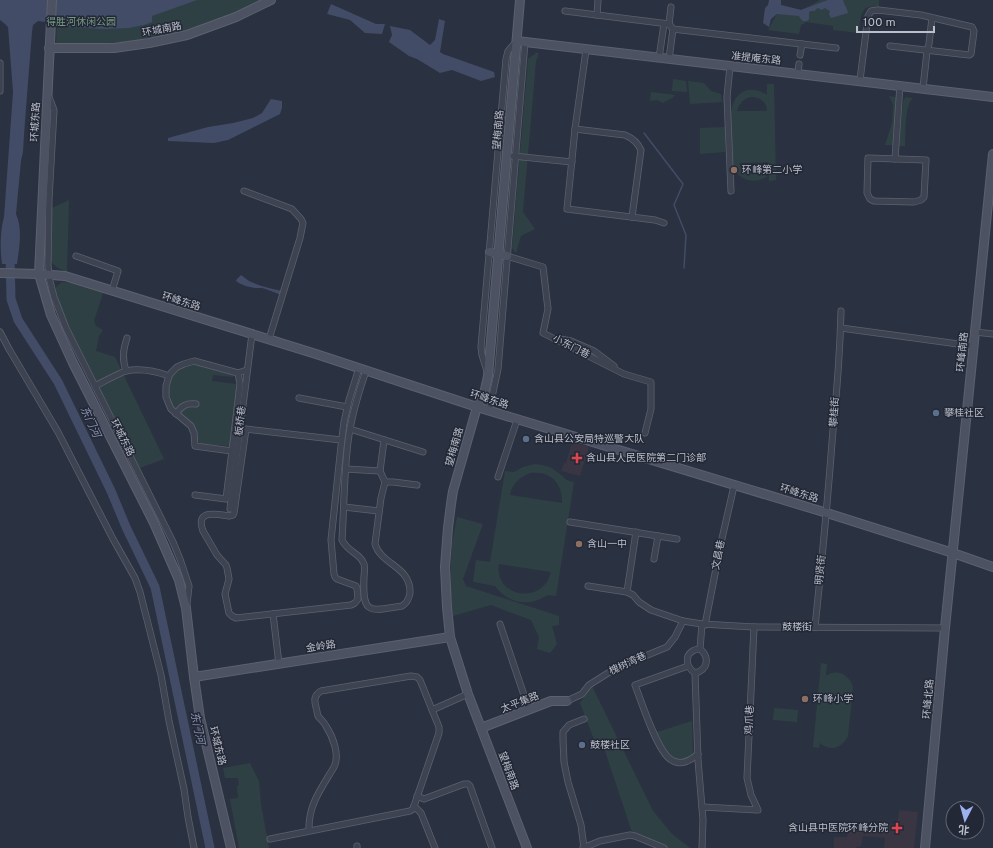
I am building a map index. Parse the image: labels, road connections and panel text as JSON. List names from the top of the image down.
{
  "streets": {
    "main road": [
      "环城南路",
      "准提庵东路",
      "环城东路",
      "望梅南路",
      "环峰东路",
      "环峰南路",
      "金岭路",
      "环峰北路",
      "太平集路"
    ],
    "street": [
      "小东门巷",
      "攀桂街",
      "板桥巷",
      "文昌巷",
      "明贤街",
      "鼓楼街",
      "槐树湾巷",
      "鸡爪巷"
    ]
  },
  "crossings": [
    ["环城南路", "环城东路"],
    ["准提庵东路", "望梅南路"],
    ["环城东路", "环峰东路"],
    ["环城东路", "金岭路"],
    ["望梅南路", "环峰东路"],
    ["望梅南路", "金岭路"],
    ["望梅南路", "太平集路"],
    ["环峰东路", "环峰南路"],
    ["环峰东路", "攀桂街"],
    ["环峰东路", "板桥巷"],
    ["环峰东路", "文昌巷"],
    ["环峰东路", "明贤街"],
    ["环峰东路", "环峰北路"],
    ["环峰南路", "环峰北路"],
    ["攀桂街", "明贤街"],
    ["文昌巷", "鼓楼街"],
    ["明贤街", "鼓楼街"],
    ["鼓楼街", "槐树湾巷"],
    ["鼓楼街", "环峰北路"],
    ["鼓楼街", "鸡爪巷"],
    ["槐树湾巷", "太平集路"]
  ],
  "water": ["东门河"],
  "parks": ["得胜河休闲公园"],
  "places": {
    "other": [
      "环峰第二小学",
      "攀桂社区",
      "含山县公安局特巡警大队",
      "含山一中",
      "环峰小学",
      "鼓楼社区"
    ],
    "health": ["含山县人民医院第二门诊部", "含山县中医院环峰分院"]
  },
  "scale_bar": "100 m",
  "north": "bottom"
}
